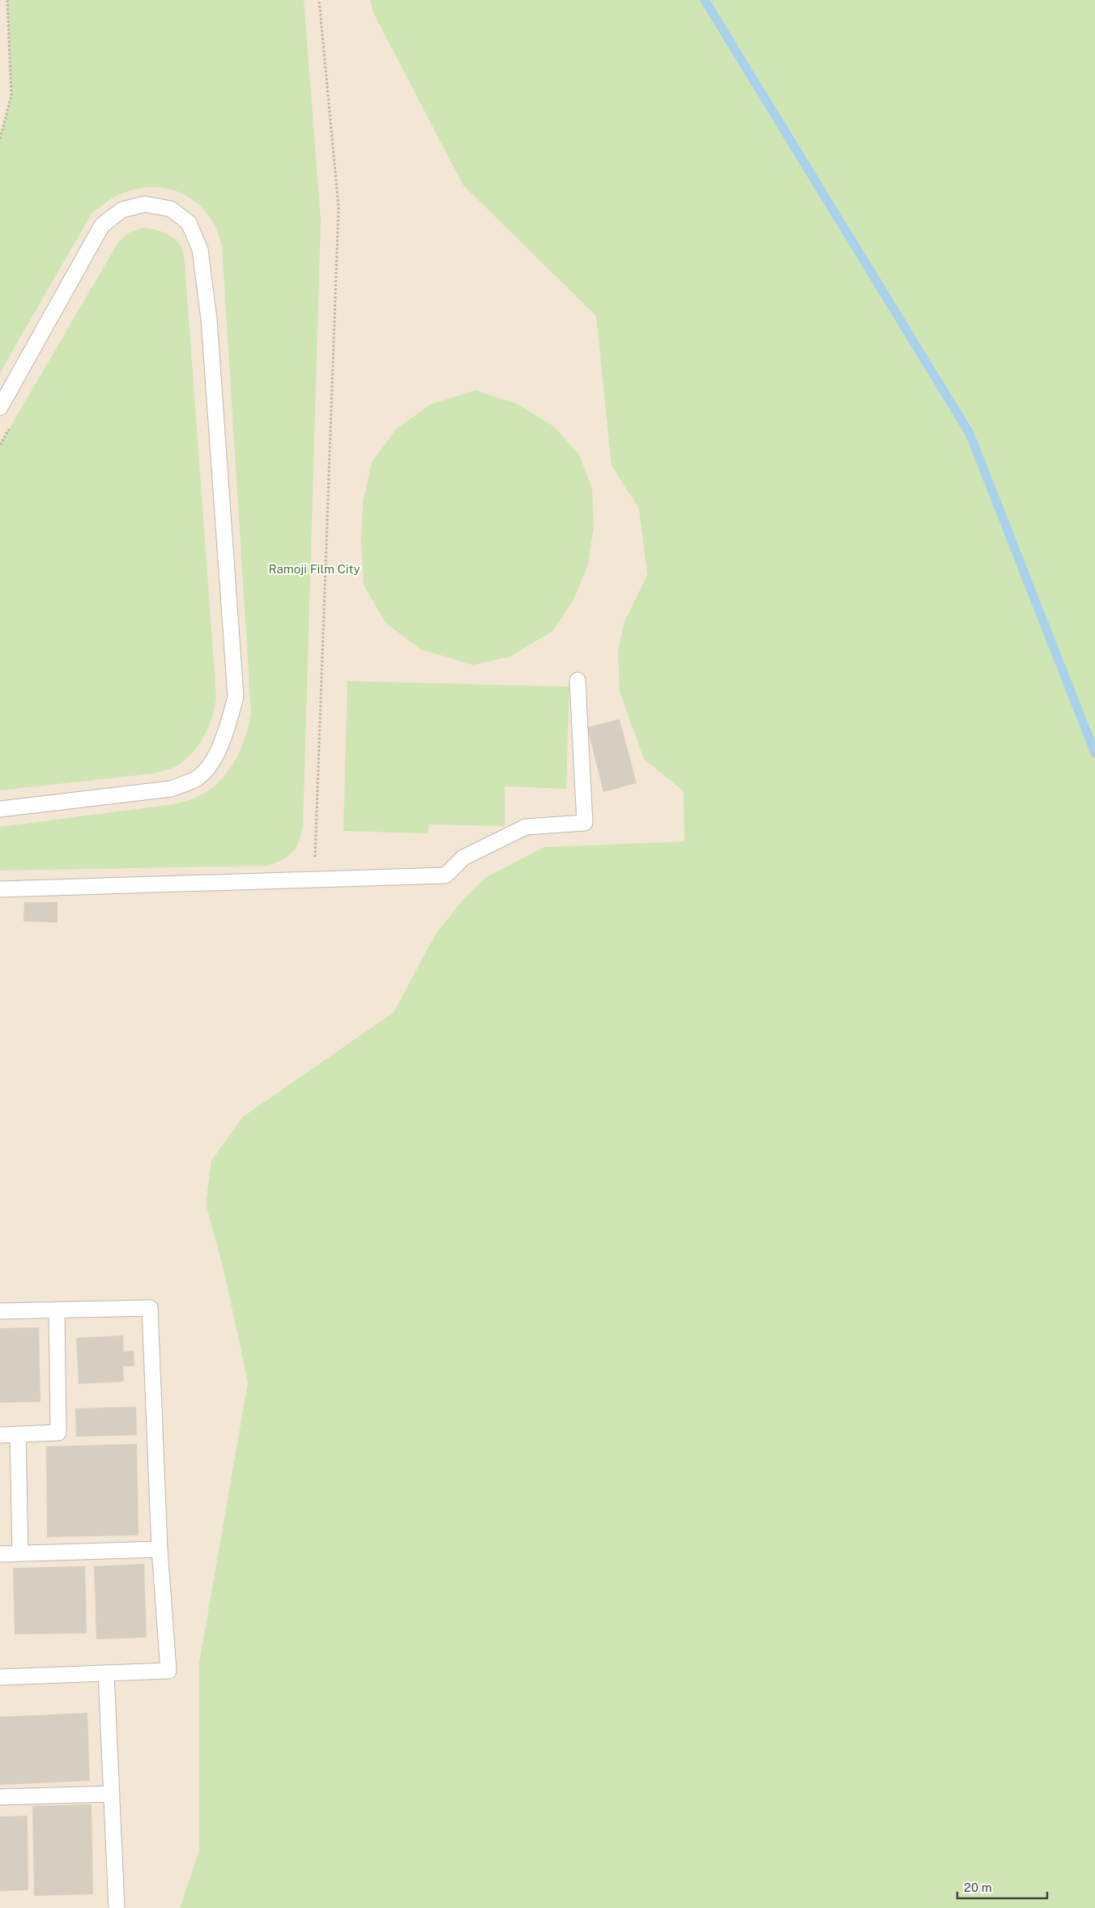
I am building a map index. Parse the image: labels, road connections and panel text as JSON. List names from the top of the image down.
{
  "parks": ["Ramoji Film City"],
  "scale_bar": "20 m"
}
